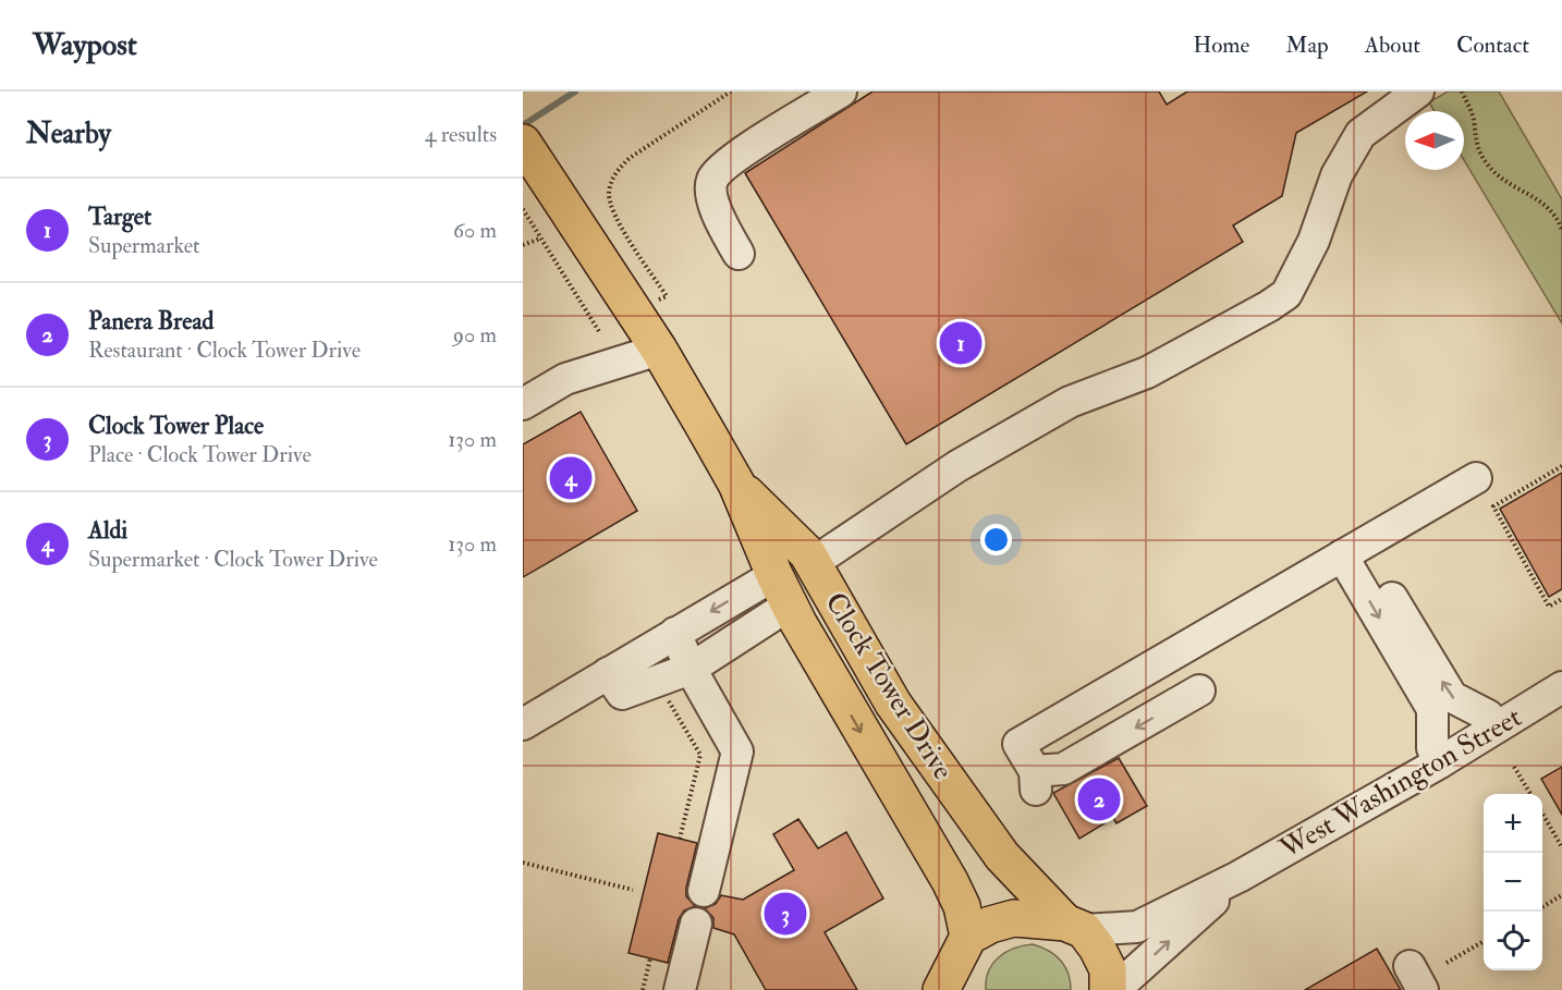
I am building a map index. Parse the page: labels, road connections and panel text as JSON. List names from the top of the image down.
{
  "streets": {
    "main road": ["Clock Tower Drive"],
    "street": ["West Washington Street"]
  },
  "crossings": [
    ["Clock Tower Drive", "West Washington Street"]
  ],
  "north": "left",
  "page": {
    "header": "Waypost",
    "nav": [
      "Home",
      "Map",
      "About",
      "Contact"
    ],
    "heading": ["Nearby", "4 results"],
    "list": [
      {
        "mark": "1",
        "name": "Target",
        "note": "Supermarket",
        "value": "60 m"
      },
      {
        "mark": "2",
        "name": "Panera Bread",
        "note": "Restaurant · Clock Tower Drive",
        "value": "90 m"
      },
      {
        "mark": "3",
        "name": "Clock Tower Place",
        "note": "Place · Clock Tower Drive",
        "value": "130 m"
      },
      {
        "mark": "4",
        "name": "Aldi",
        "note": "Supermarket · Clock Tower Drive",
        "value": "130 m"
      }
    ],
    "pins": [
      "1",
      "4",
      "2",
      "3"
    ],
    "map_buttons": ["+", "−"]
  }
}
